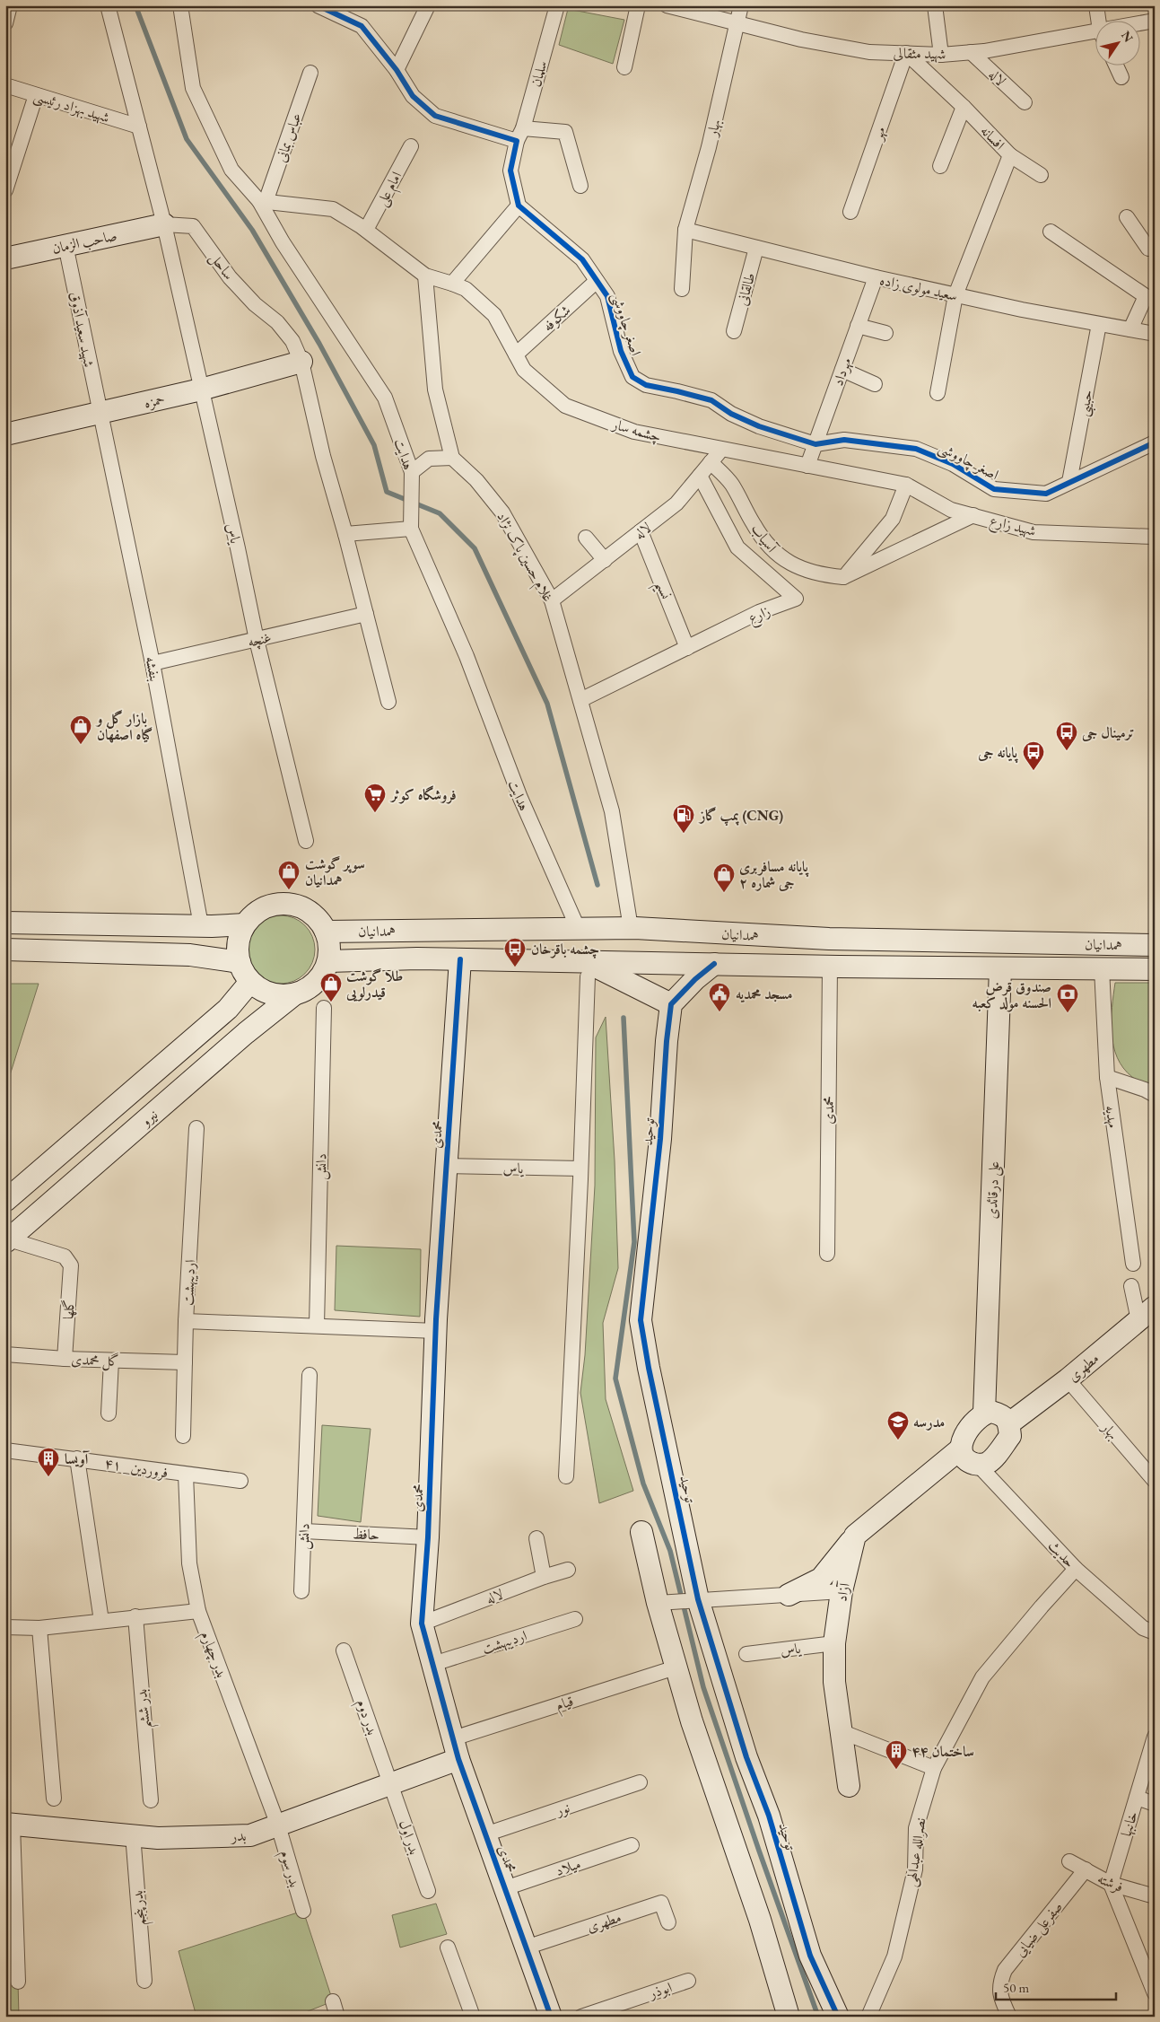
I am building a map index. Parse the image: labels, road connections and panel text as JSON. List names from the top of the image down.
{
  "streets": {
    "street": [
      "شهید مثقالی",
      "سلمان",
      "لاله",
      "شهید بهزاد رئیسی",
      "بهار",
      "مهر",
      "عباس بمانی",
      "افسانه",
      "امام علی",
      "صاحب الزمان",
      "ساحل",
      "سعید مولوی زاده",
      "طالقانی",
      "شکوفه",
      "اصغر چاووشی",
      "شهید سعید آذوق",
      "مهرداد",
      "حمزه",
      "حبیبی",
      "چشمه سار",
      "هدایت",
      "شهید زارع",
      "یاس",
      "آسیاب",
      "غلام حسین پاک نژاد",
      "نسیم",
      "زارع",
      "غنچه",
      "بنفشه",
      "همدانیان",
      "محمدی",
      "مهدیه",
      "نیرو",
      "توحید",
      "دانش",
      "علی درقائدی",
      "اردیبهشت",
      "گلها",
      "گل محمدی",
      "مطهری",
      "۴۱ _فروردین",
      "حافظ",
      "حدیث",
      "آزاد",
      "بدر چهارم",
      "قیام",
      "بدر ششم",
      "بدر دوم",
      "نور",
      "خانبها",
      "بدر",
      "بدر اول",
      "نصرالله عبدالهی",
      "میلاد",
      "بدر سوم",
      "فرشته",
      "بدر پنجم",
      "صفرعلی ضیایی",
      "ابوذر"
    ]
  },
  "crossings": [
    ["شهید مثقالی", "لاله"],
    ["شهید مثقالی", "بهار"],
    ["شهید مثقالی", "مهر"],
    ["شهید مثقالی", "افسانه"],
    ["لاله", "چشمه سار"],
    ["لاله", "آسیاب"],
    ["لاله", "غلام حسین پاک نژاد"],
    ["لاله", "نسیم"],
    ["لاله", "زارع"],
    ["لاله", "محمدی"],
    ["بهار", "سعید مولوی زاده"],
    ["بهار", "مطهری"],
    ["مهر", "افسانه"],
    ["عباس بمانی", "هدایت"],
    ["افسانه", "سعید مولوی زاده"],
    ["صاحب الزمان", "ساحل"],
    ["صاحب الزمان", "شهید سعید آذوق"],
    ["صاحب الزمان", "یاس"],
    ["ساحل", "حمزه"],
    ["ساحل", "یاس"],
    ["ساحل", "غنچه"],
    ["سعید مولوی زاده", "طالقانی"],
    ["سعید مولوی زاده", "مهرداد"],
    ["سعید مولوی زاده", "حبیبی"],
    ["شکوفه", "اصغر چاووشی"],
    ["شکوفه", "چشمه سار"],
    ["اصغر چاووشی", "مهرداد"],
    ["اصغر چاووشی", "حبیبی"],
    ["شهید سعید آذوق", "حمزه"],
    ["شهید سعید آذوق", "بنفشه"],
    ["مهرداد", "چشمه سار"],
    ["حمزه", "یاس"],
    ["حمزه", "بنفشه"],
    ["چشمه سار", "شهید زارع"],
    ["هدایت", "همدانیان"],
    ["یاس", "غنچه"],
    ["یاس", "محمدی"],
    ["یاس", "آزاد"],
    ["غلام حسین پاک نژاد", "زارع"],
    ["غلام حسین پاک نژاد", "همدانیان"],
    ["نسیم", "زارع"],
    ["غنچه", "بنفشه"],
    ["همدانیان", "محمدی"],
    ["همدانیان", "مهدیه"],
    ["همدانیان", "نیرو"],
    ["همدانیان", "علی درقائدی"],
    ["محمدی", "اردیبهشت"],
    ["محمدی", "مطهری"],
    ["محمدی", "حافظ"],
    ["محمدی", "قیام"],
    ["محمدی", "نور"],
    ["محمدی", "بدر"],
    ["محمدی", "میلاد"],
    ["نیرو", "گلها"],
    ["دانش", "حافظ"],
    ["علی درقائدی", "مطهری"],
    ["علی درقائدی", "حدیث"],
    ["اردیبهشت", "گل محمدی"],
    ["گلها", "گل محمدی"],
    ["مطهری", "حدیث"],
    ["۴۱ _فروردین", "بدر چهارم"],
    ["حدیث", "نصرالله عبدالهی"],
    ["بدر چهارم", "بدر"],
    ["بدر چهارم", "بدر سوم"],
    ["قیام", "بدر"],
    ["بدر دوم", "بدر"],
    ["بدر دوم", "بدر اول"],
    ["خانبها", "فرشته"],
    ["بدر", "بدر اول"],
    ["بدر", "بدر سوم"],
    ["بدر", "بدر پنجم"],
    ["فرشته", "صفرعلی ضیایی"]
  ],
  "places": {
    "shop": [
      "بازار گل و گیاه اصفهان",
      "سوپر گوشت همدانیان",
      "پایانه مسافربری جی شماره ۲",
      "طلا گوشت قیدرلویی"
    ],
    "bus stop": ["ترمینال جی", "پایانه جی", "چشمه باقرخان"],
    "supermarket": ["فروشگاه کوثر"],
    "fuel station": ["پمپ گاز (CNG)"],
    "public building": ["مسجد محمدیه"],
    "bank": ["صندوق قرض الحسنه مولد کعبه"],
    "school or university": ["مدرسه"],
    "building": ["آویسا", "ساختمان ۴۴"]
  },
  "scale_bar": "50 m",
  "north": "top right"
}
